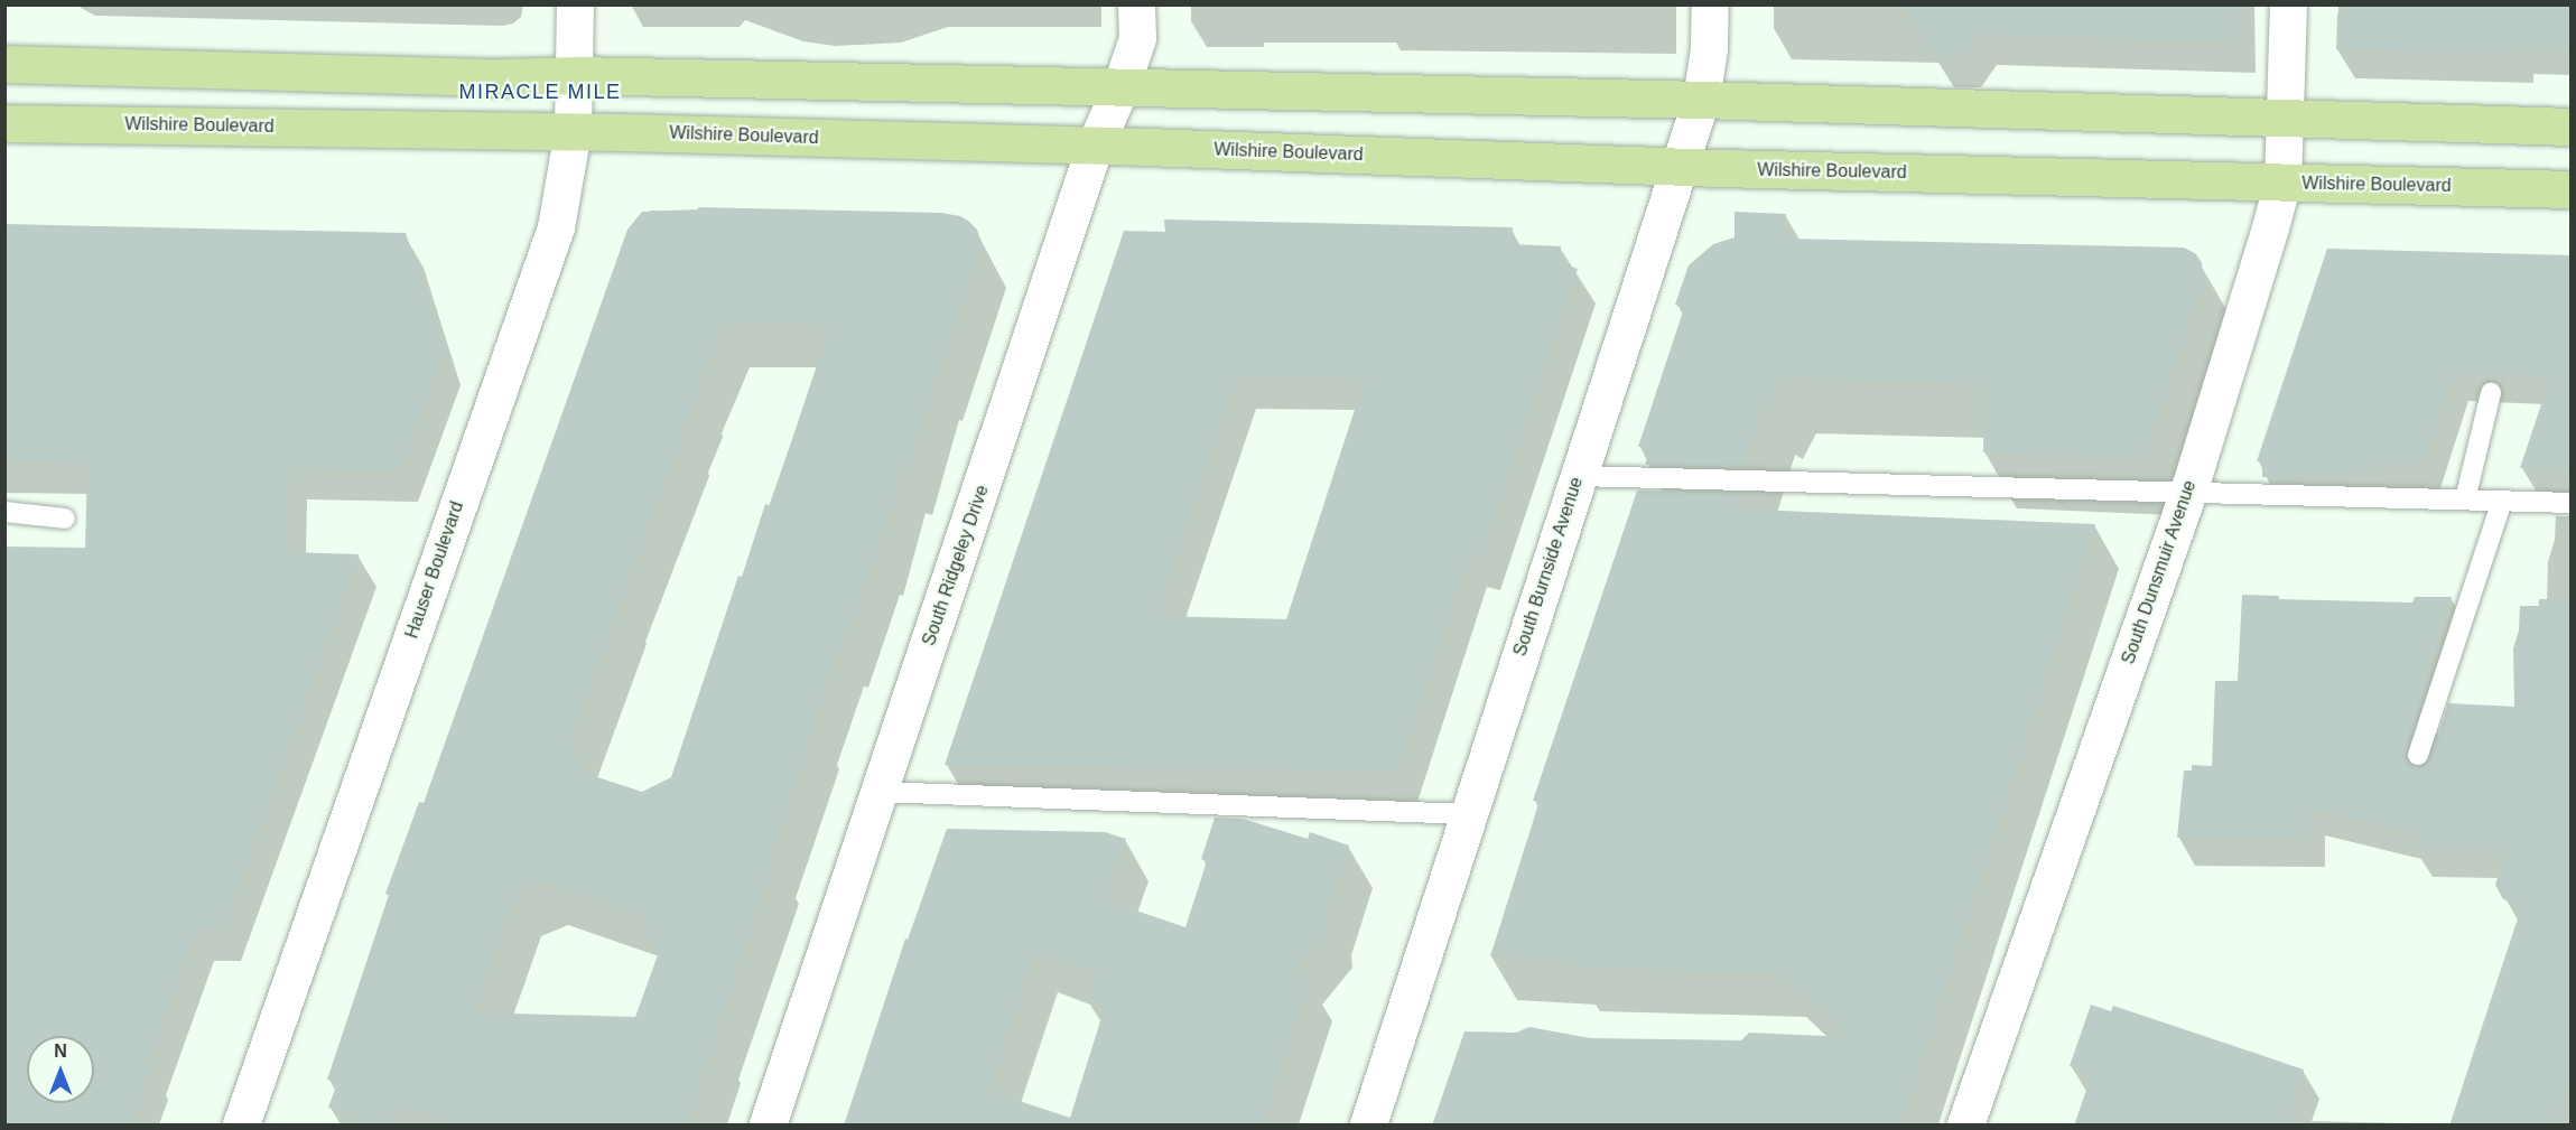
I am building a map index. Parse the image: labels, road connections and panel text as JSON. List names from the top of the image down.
{
  "streets": {
    "main road": ["Wilshire Boulevard"],
    "street": [
      "South Ridgeley Drive",
      "South Burnside Avenue",
      "Hauser Boulevard",
      "South Dunsmuir Avenue"
    ]
  },
  "crossings": [
    ["Wilshire Boulevard", "South Ridgeley Drive"],
    ["Wilshire Boulevard", "South Burnside Avenue"],
    ["Wilshire Boulevard", "Hauser Boulevard"],
    ["Wilshire Boulevard", "South Dunsmuir Avenue"]
  ],
  "districts": ["MIRACLE MILE"],
  "north": "top"
}
